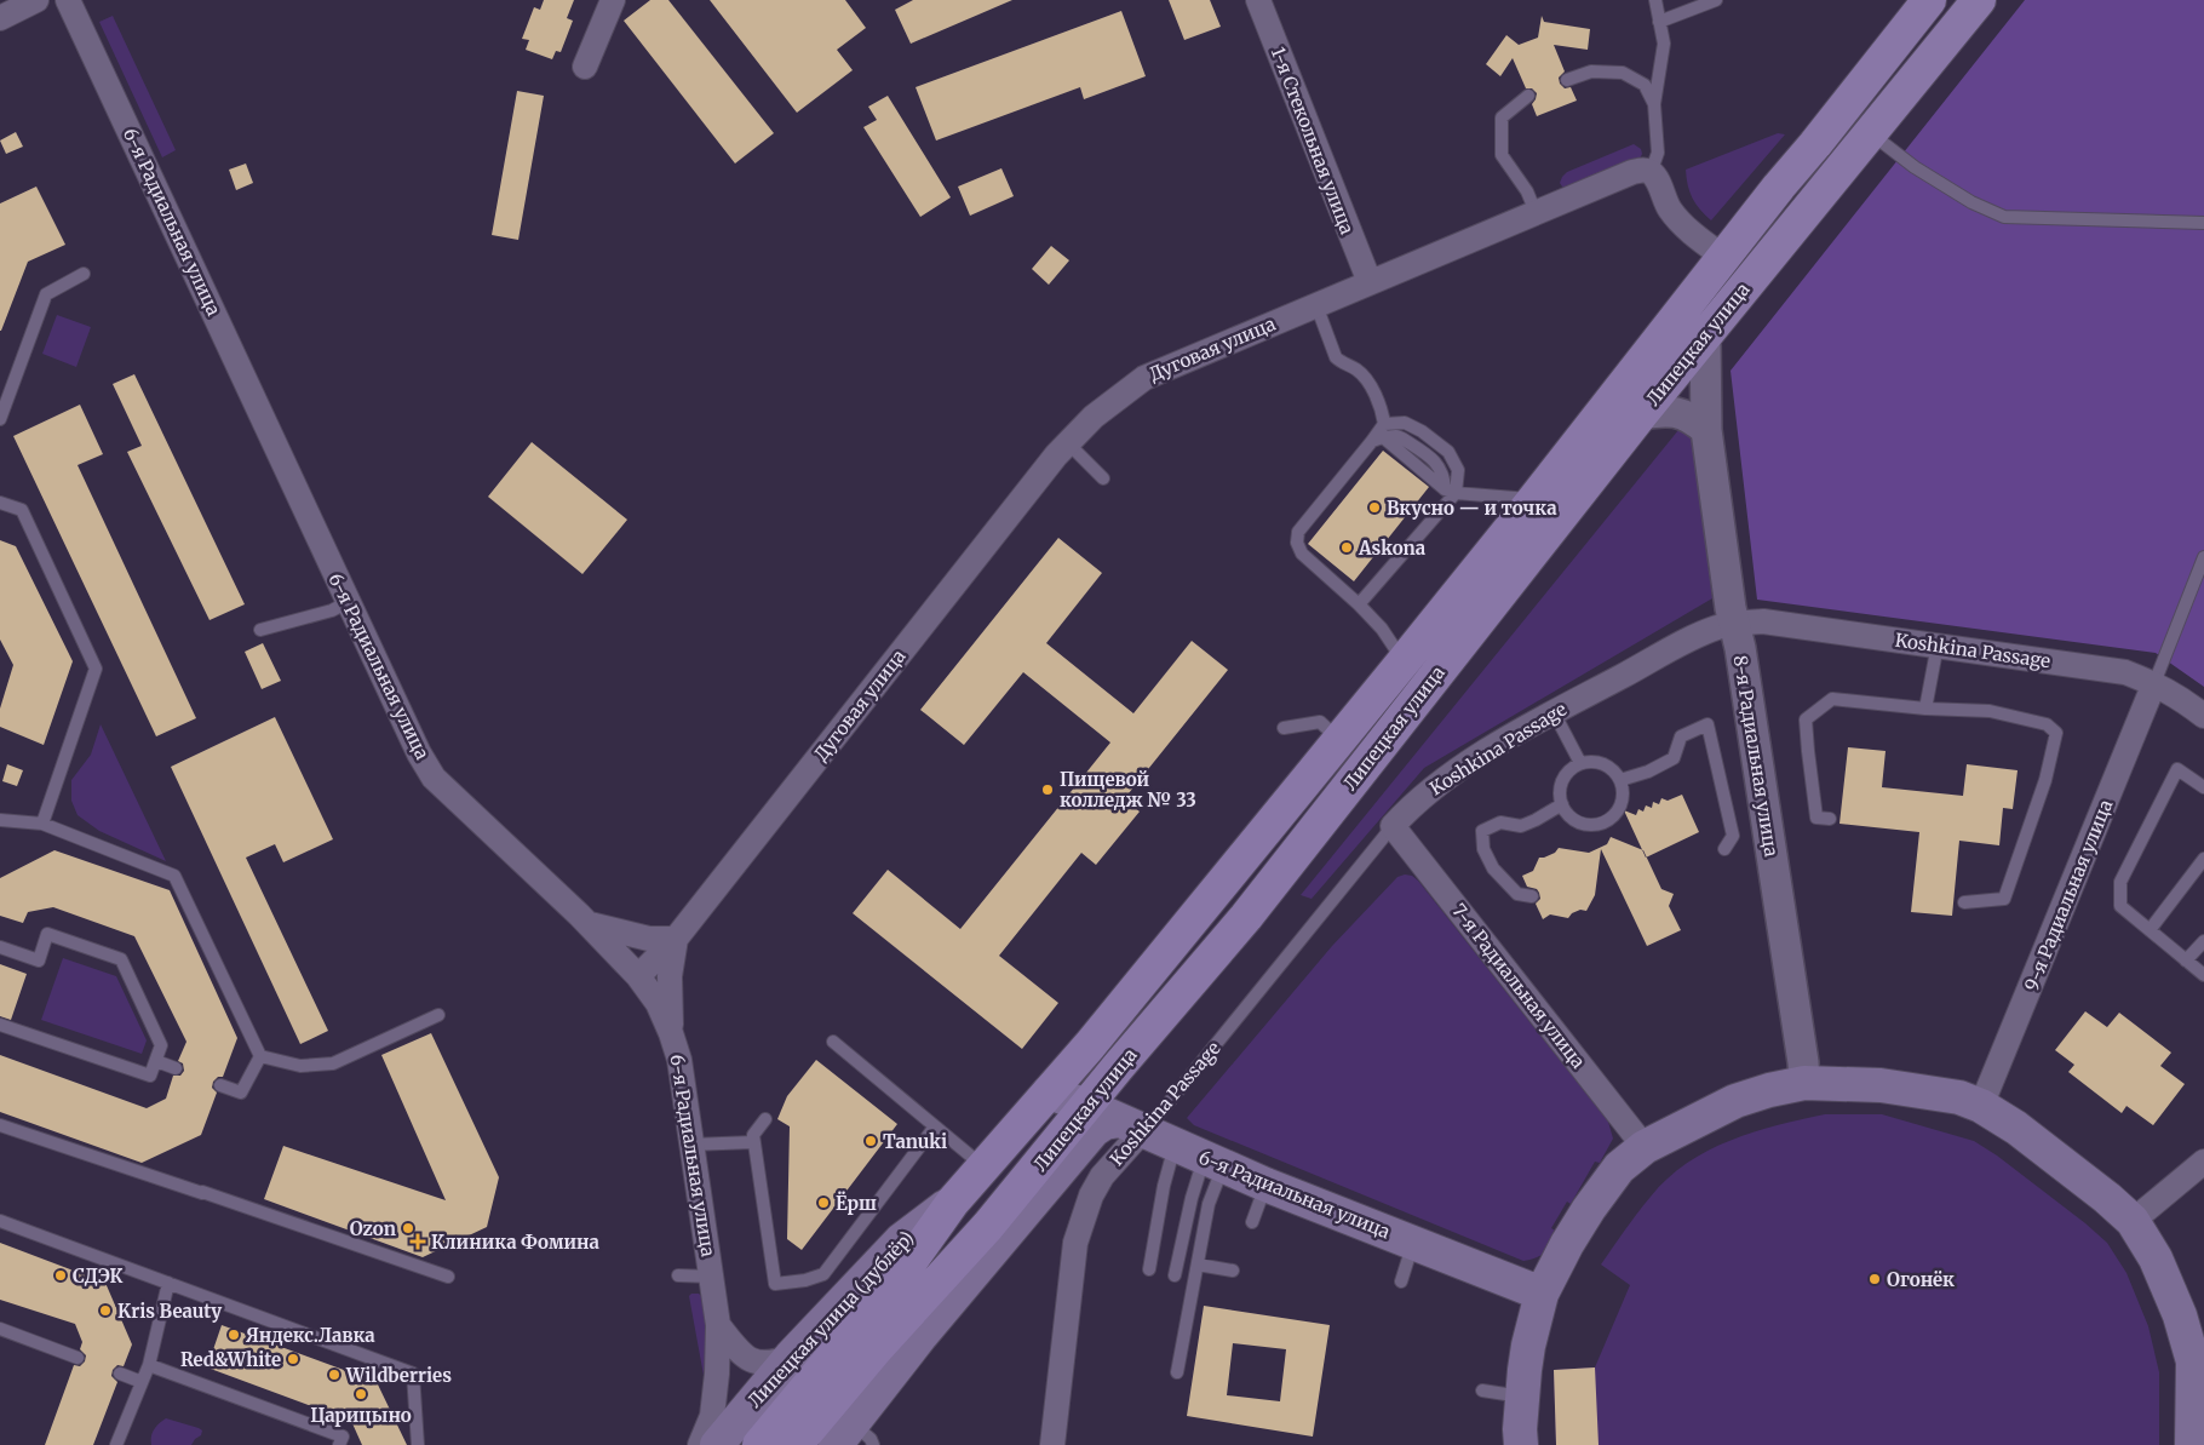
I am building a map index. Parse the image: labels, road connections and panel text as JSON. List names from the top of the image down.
{
  "streets": {
    "main road": ["6-я Радиальная улица", "Липецкая улица", "Липецкая улица (дублёр)"],
    "street": [
      "1-я Стекольная улица",
      "Дуговая улица",
      "Koshkina Passage",
      "8-я Радиальная улица",
      "9-я Радиальная улица",
      "7-я Радиальная улица"
    ]
  },
  "crossings": [
    ["1-я Стекольная улица", "Дуговая улица"],
    ["6-я Радиальная улица", "Липецкая улица"],
    ["6-я Радиальная улица", "Дуговая улица"],
    ["6-я Радиальная улица", "Koshkina Passage"],
    ["Липецкая улица", "8-я Радиальная улица"],
    ["Липецкая улица", "Липецкая улица (дублёр)"],
    ["Koshkina Passage", "8-я Радиальная улица"],
    ["Koshkina Passage", "9-я Радиальная улица"],
    ["Koshkina Passage", "7-я Радиальная улица"]
  ],
  "places": {
    "other": [
      "Вкусно — и точка",
      "Askona",
      "Пищевой колледж № 33",
      "Tanuki",
      "Ёрш",
      "Ozon",
      "СДЭК",
      "Огонёк",
      "Kris Beauty",
      "Яндекс.Лавка",
      "Red&White",
      "Wildberries",
      "Царицыно"
    ],
    "health": ["Клиника Фомина"]
  }
}
